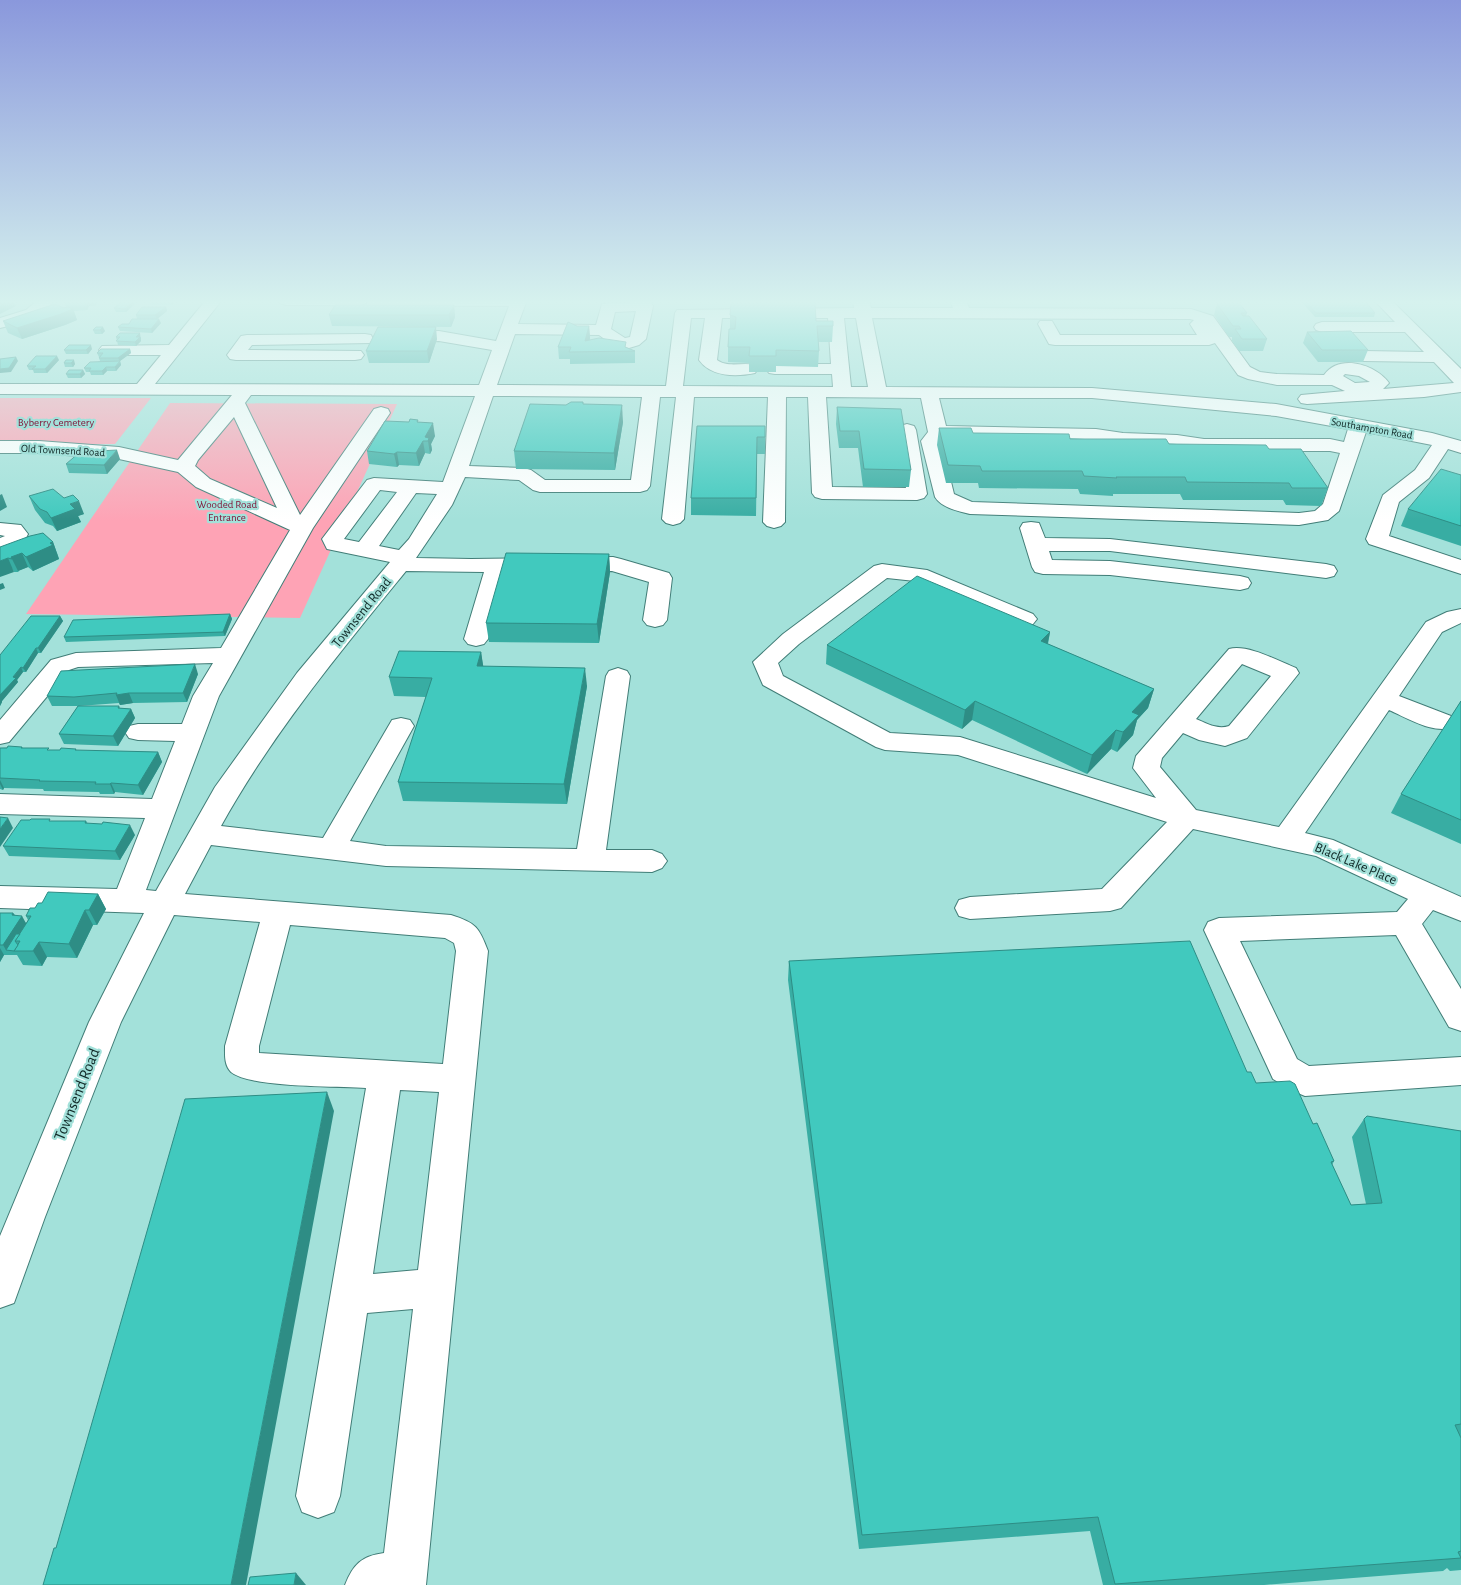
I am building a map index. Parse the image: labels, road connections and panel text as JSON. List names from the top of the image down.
{
  "streets": {
    "street": [
      "Southampton Road",
      "Old Townsend Road",
      "Townsend Road",
      "Black Lake Place"
    ]
  },
  "crossings": [
    ["Southampton Road", "Townsend Road"]
  ],
  "parks": ["Byberry Cemetery", "Wooded Road Entrance"]
}
